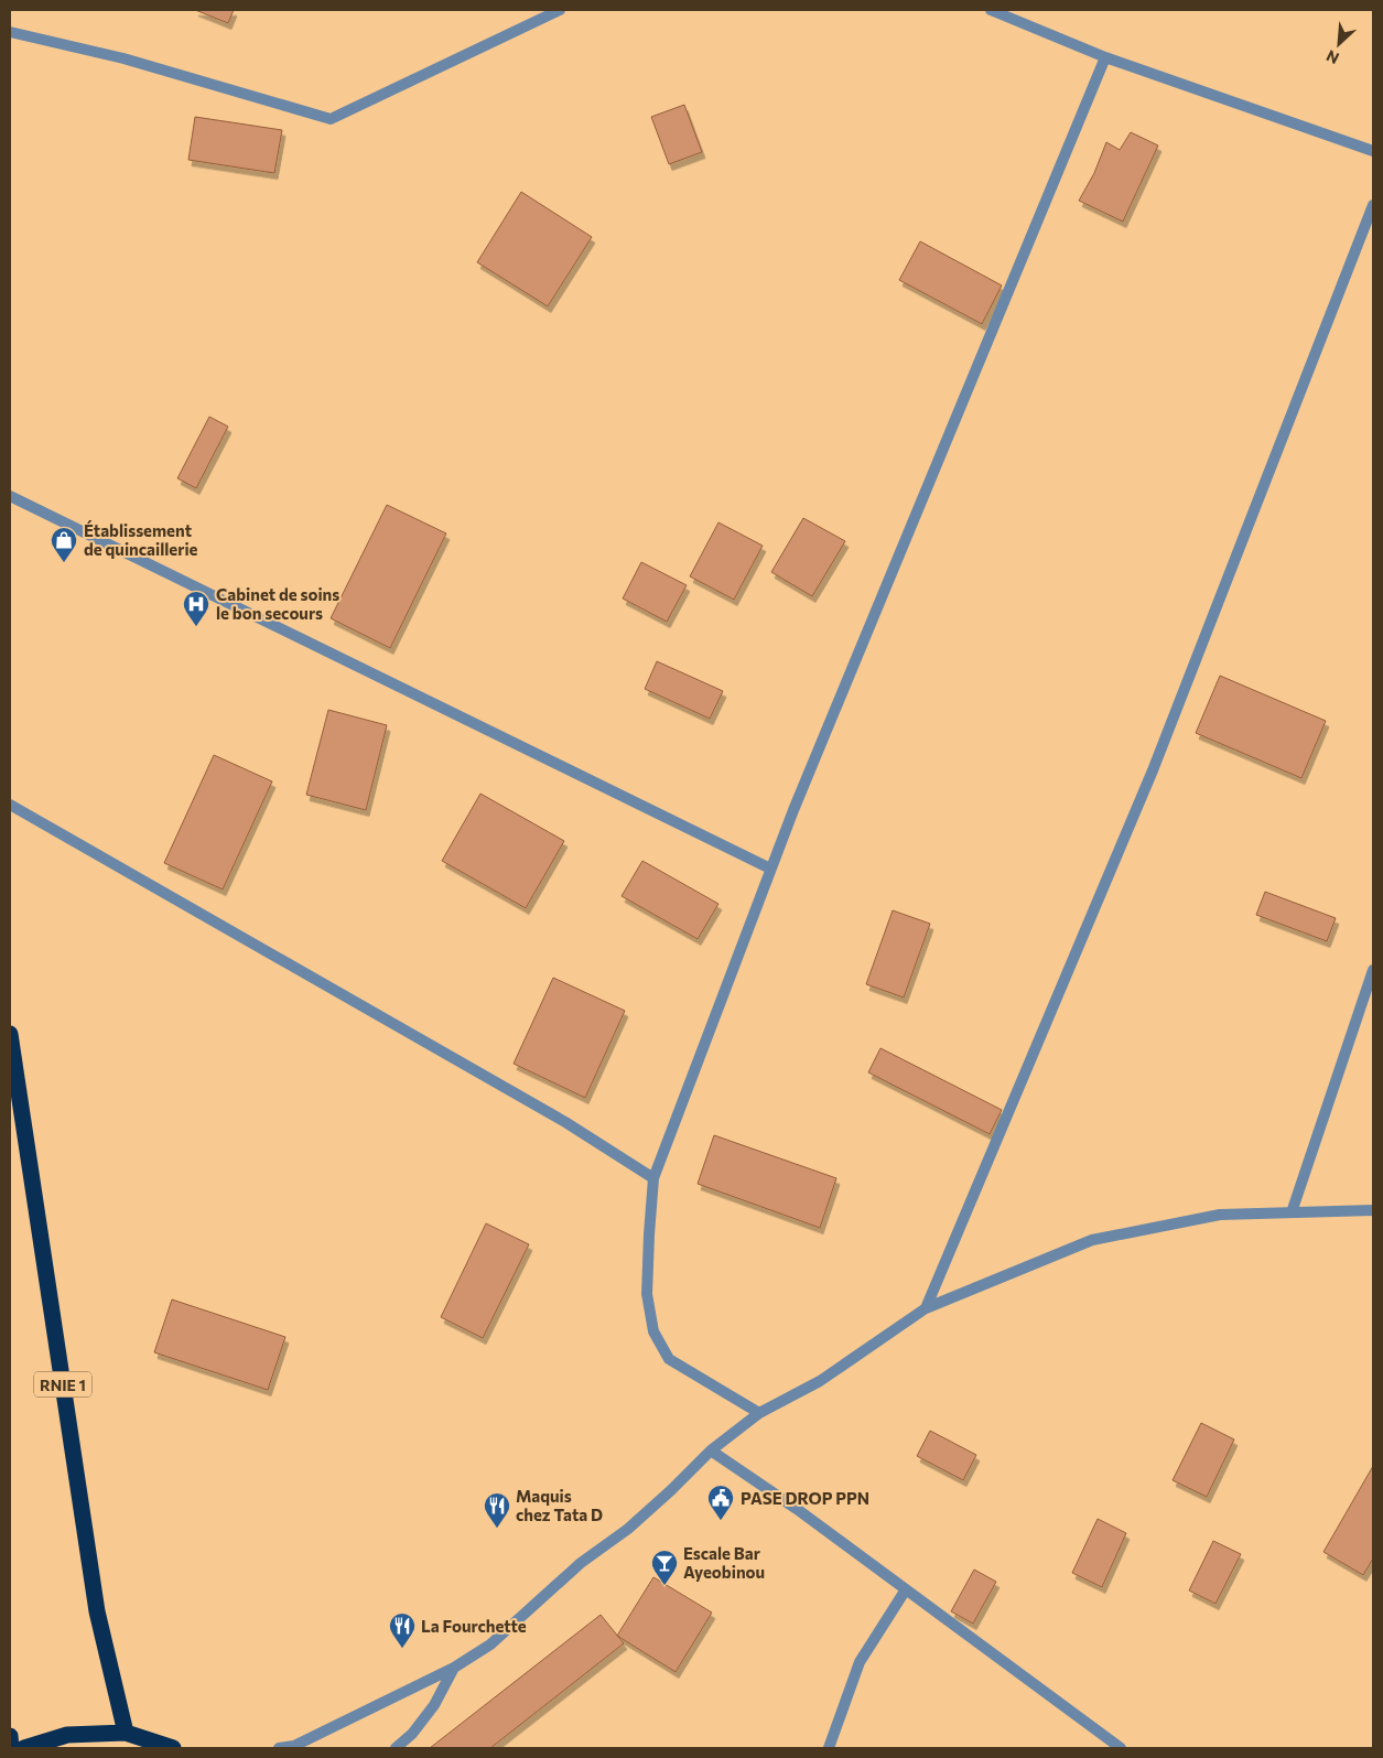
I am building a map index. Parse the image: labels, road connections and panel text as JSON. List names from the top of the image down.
{
  "streets": {
    "highway": ["RNIE 1"]
  },
  "places": {
    "shop": ["Établissement de quincaillerie"],
    "hospital": ["Cabinet de soins le bon secours"],
    "public building": ["PASE DROP PPN"],
    "restaurant": ["Maquis chez Tata D", "La Fourchette"],
    "bar": ["Escale Bar Ayeobinou"]
  },
  "north": "bottom left"
}
